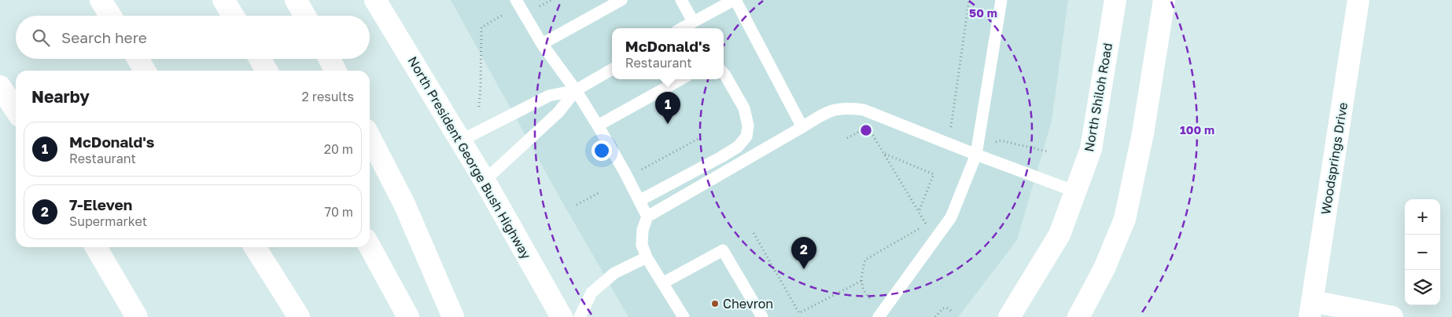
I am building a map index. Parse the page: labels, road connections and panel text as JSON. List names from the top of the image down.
{
  "streets": {
    "main road": ["North Shiloh Road", "North President George Bush Highway", "Woodsprings Drive"]
  },
  "places": ["Chevron"],
  "page": {
    "search": "Search here",
    "popup": ["McDonald's", "Restaurant"],
    "heading": ["Nearby", "2 results"],
    "pins": ["1", "2"],
    "list": [
      {
        "mark": "1",
        "name": "McDonald's",
        "note": "Restaurant",
        "value": "20 m"
      },
      {
        "mark": "2",
        "name": "7-Eleven",
        "note": "Supermarket",
        "value": "70 m"
      }
    ],
    "map_buttons": ["+", "−"]
  },
  "rings": ["50 m", "100 m"]
}
